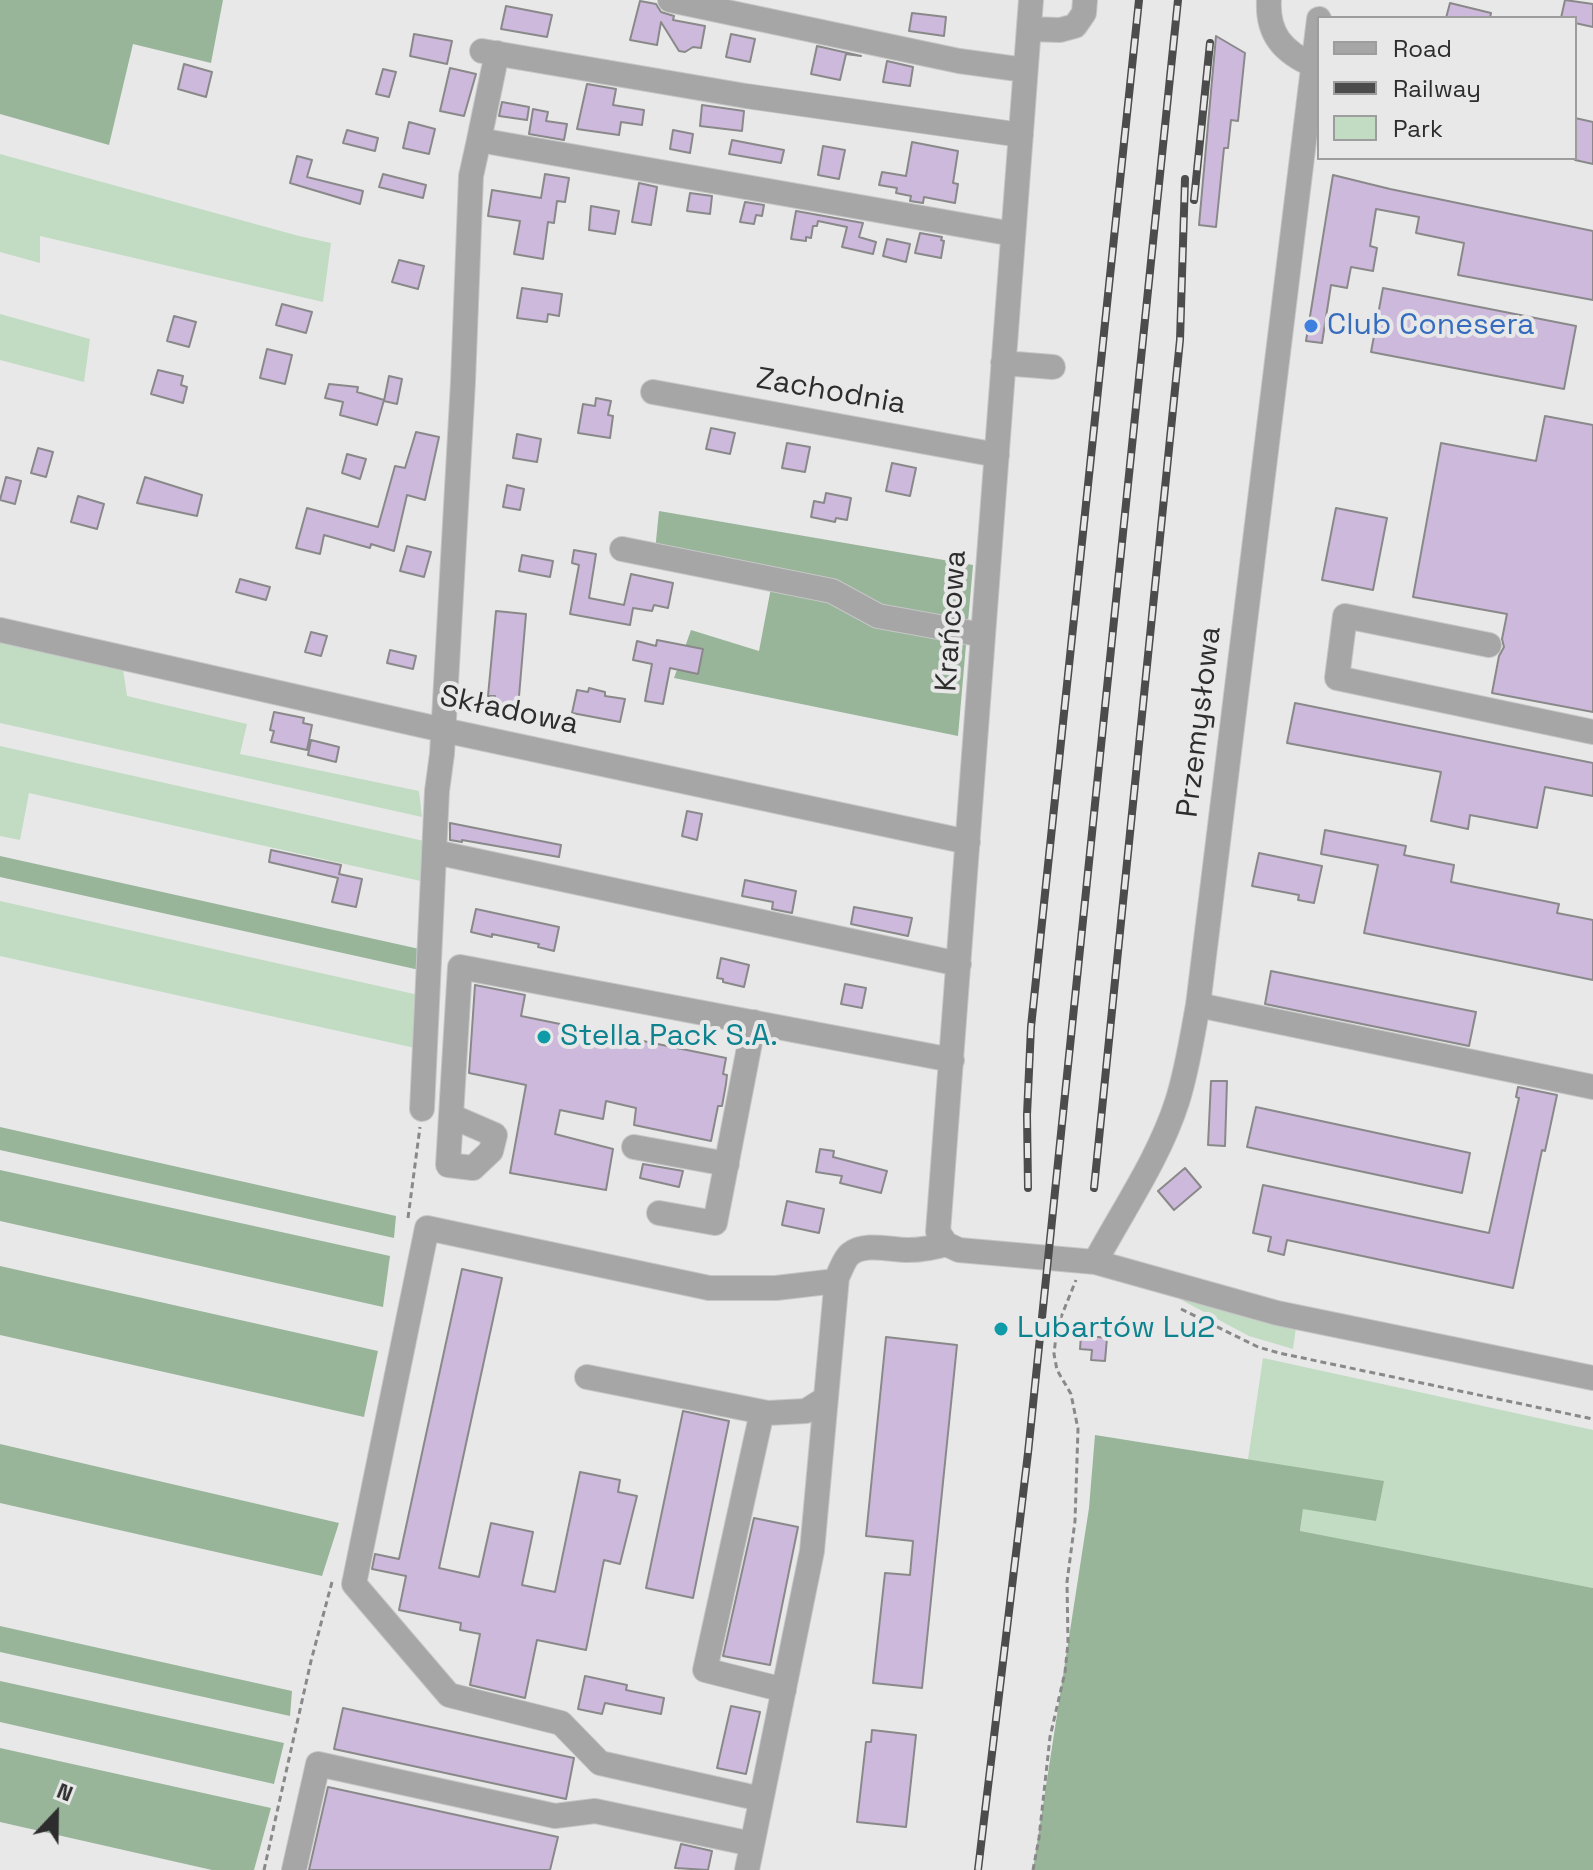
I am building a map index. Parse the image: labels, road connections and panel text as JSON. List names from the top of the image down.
{
  "streets": {
    "street": [
      "Zachodnia",
      "Krańcowa",
      "Składowa",
      "Przemysłowa"
    ]
  },
  "crossings": [
    ["Zachodnia", "Krańcowa"],
    ["Krańcowa", "Składowa"]
  ],
  "places": ["Club Conesera", "Stella Pack S.A.", "Lubartów Lu2"],
  "legend": ["Road", "Railway", "Park"],
  "north": "top"
}
